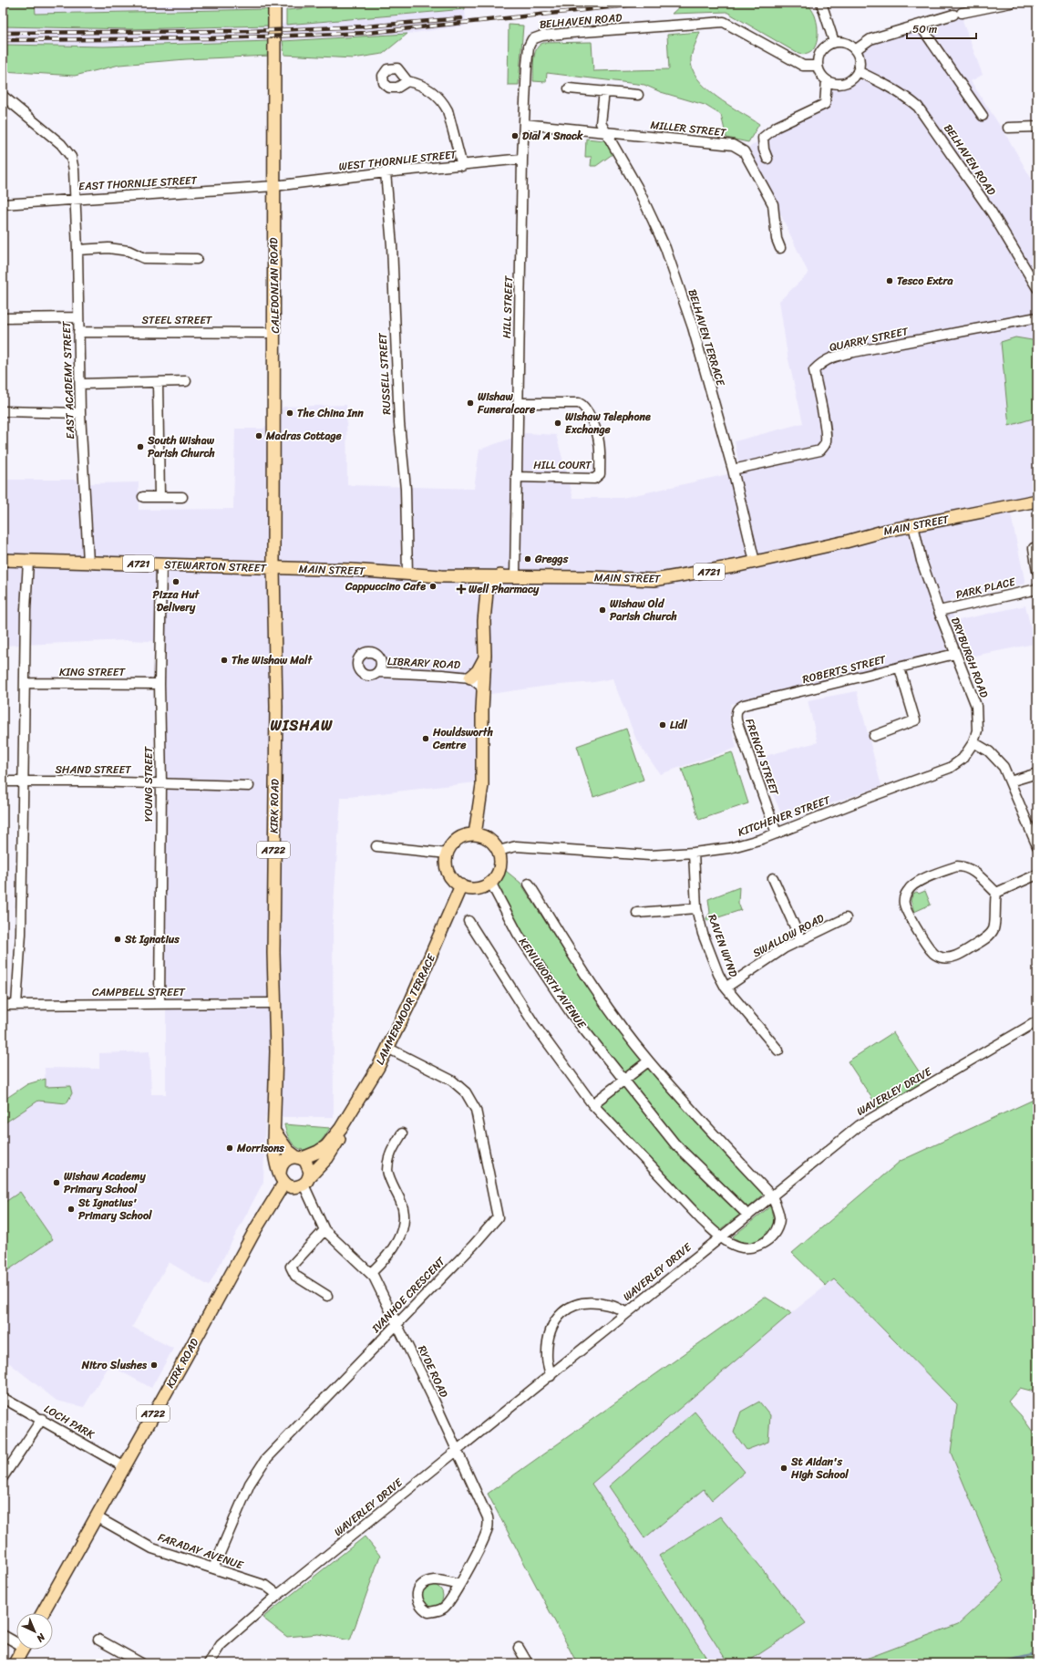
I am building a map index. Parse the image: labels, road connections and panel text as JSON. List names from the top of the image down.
{
  "streets": {
    "main road": [
      "CALEDONIAN ROAD",
      "MAIN STREET",
      "A721",
      "STEWARTON STREET",
      "KIRK ROAD",
      "A722",
      "LAMMERMOOR TERRACE"
    ],
    "street": [
      "BELHAVEN ROAD",
      "MILLER STREET",
      "WEST THORNLIE STREET",
      "EAST THORNLIE STREET",
      "HILL STREET",
      "STEEL STREET",
      "BELHAVEN TERRACE",
      "QUARRY STREET",
      "RUSSELL STREET",
      "EAST ACADEMY STREET",
      "HILL COURT",
      "PARK PLACE",
      "DRYBURGH ROAD",
      "LIBRARY ROAD",
      "ROBERTS STREET",
      "KING STREET",
      "FRENCH STREET",
      "SHAND STREET",
      "YOUNG STREET",
      "KITCHENER STREET",
      "SWALLOW ROAD",
      "RAVEN WYND",
      "KENILWORTH AVENUE",
      "CAMPBELL STREET",
      "WAVERLEY DRIVE",
      "IVANHOE CRESCENT",
      "RYDE ROAD",
      "LOCH PARK",
      "FARADAY AVENUE"
    ]
  },
  "crossings": [
    ["BELHAVEN ROAD", "HILL STREET"],
    ["MILLER STREET", "HILL STREET"],
    ["MILLER STREET", "BELHAVEN TERRACE"],
    ["WEST THORNLIE STREET", "EAST THORNLIE STREET"],
    ["WEST THORNLIE STREET", "CALEDONIAN ROAD"],
    ["WEST THORNLIE STREET", "HILL STREET"],
    ["WEST THORNLIE STREET", "RUSSELL STREET"],
    ["EAST THORNLIE STREET", "CALEDONIAN ROAD"],
    ["EAST THORNLIE STREET", "EAST ACADEMY STREET"],
    ["CALEDONIAN ROAD", "STEEL STREET"],
    ["CALEDONIAN ROAD", "MAIN STREET"],
    ["CALEDONIAN ROAD", "STEWARTON STREET"],
    ["CALEDONIAN ROAD", "KIRK ROAD"],
    ["HILL STREET", "HILL COURT"],
    ["HILL STREET", "MAIN STREET"],
    ["STEEL STREET", "EAST ACADEMY STREET"],
    ["BELHAVEN TERRACE", "QUARRY STREET"],
    ["BELHAVEN TERRACE", "MAIN STREET"],
    ["RUSSELL STREET", "MAIN STREET"],
    ["EAST ACADEMY STREET", "STEWARTON STREET"],
    ["MAIN STREET", "STEWARTON STREET"],
    ["MAIN STREET", "DRYBURGH ROAD"],
    ["MAIN STREET", "KIRK ROAD"],
    ["STEWARTON STREET", "YOUNG STREET"],
    ["STEWARTON STREET", "KIRK ROAD"],
    ["PARK PLACE", "DRYBURGH ROAD"],
    ["DRYBURGH ROAD", "ROBERTS STREET"],
    ["DRYBURGH ROAD", "KITCHENER STREET"],
    ["ROBERTS STREET", "FRENCH STREET"],
    ["KING STREET", "YOUNG STREET"],
    ["FRENCH STREET", "KITCHENER STREET"],
    ["SHAND STREET", "YOUNG STREET"],
    ["YOUNG STREET", "CAMPBELL STREET"],
    ["KIRK ROAD", "CAMPBELL STREET"],
    ["KIRK ROAD", "LAMMERMOOR TERRACE"],
    ["KIRK ROAD", "RYDE ROAD"],
    ["KIRK ROAD", "LOCH PARK"],
    ["KIRK ROAD", "FARADAY AVENUE"],
    ["KITCHENER STREET", "RAVEN WYND"],
    ["KITCHENER STREET", "KENILWORTH AVENUE"],
    ["KITCHENER STREET", "LAMMERMOOR TERRACE"],
    ["SWALLOW ROAD", "RAVEN WYND"],
    ["KENILWORTH AVENUE", "LAMMERMOOR TERRACE"],
    ["KENILWORTH AVENUE", "WAVERLEY DRIVE"],
    ["LAMMERMOOR TERRACE", "IVANHOE CRESCENT"],
    ["LAMMERMOOR TERRACE", "RYDE ROAD"],
    ["WAVERLEY DRIVE", "RYDE ROAD"],
    ["WAVERLEY DRIVE", "FARADAY AVENUE"],
    ["IVANHOE CRESCENT", "RYDE ROAD"],
    ["IVANHOE CRESCENT", "FARADAY AVENUE"]
  ],
  "districts": ["WISHAW"],
  "places": {
    "other": [
      "Dial A Snack",
      "Tesco Extra",
      "Wishaw Funeralcare",
      "The China Inn",
      "Wishaw Telephone Exchange",
      "Madras Cottage",
      "South Wishaw Parish Church",
      "Greggs",
      "Pizza Hut Delivery",
      "Cappuccino Cafe",
      "Wishaw Old Parish Church",
      "The Wishaw Malt",
      "Lidl",
      "Houldsworth Centre",
      "St Ignatius",
      "Morrisons",
      "Wishaw Academy Primary School",
      "St Ignatius' Primary School",
      "Nitro Slushes",
      "St Aidan's High School"
    ],
    "health": ["Well Pharmacy"]
  },
  "scale_bar": "50 m",
  "north": "bottom right"
}
